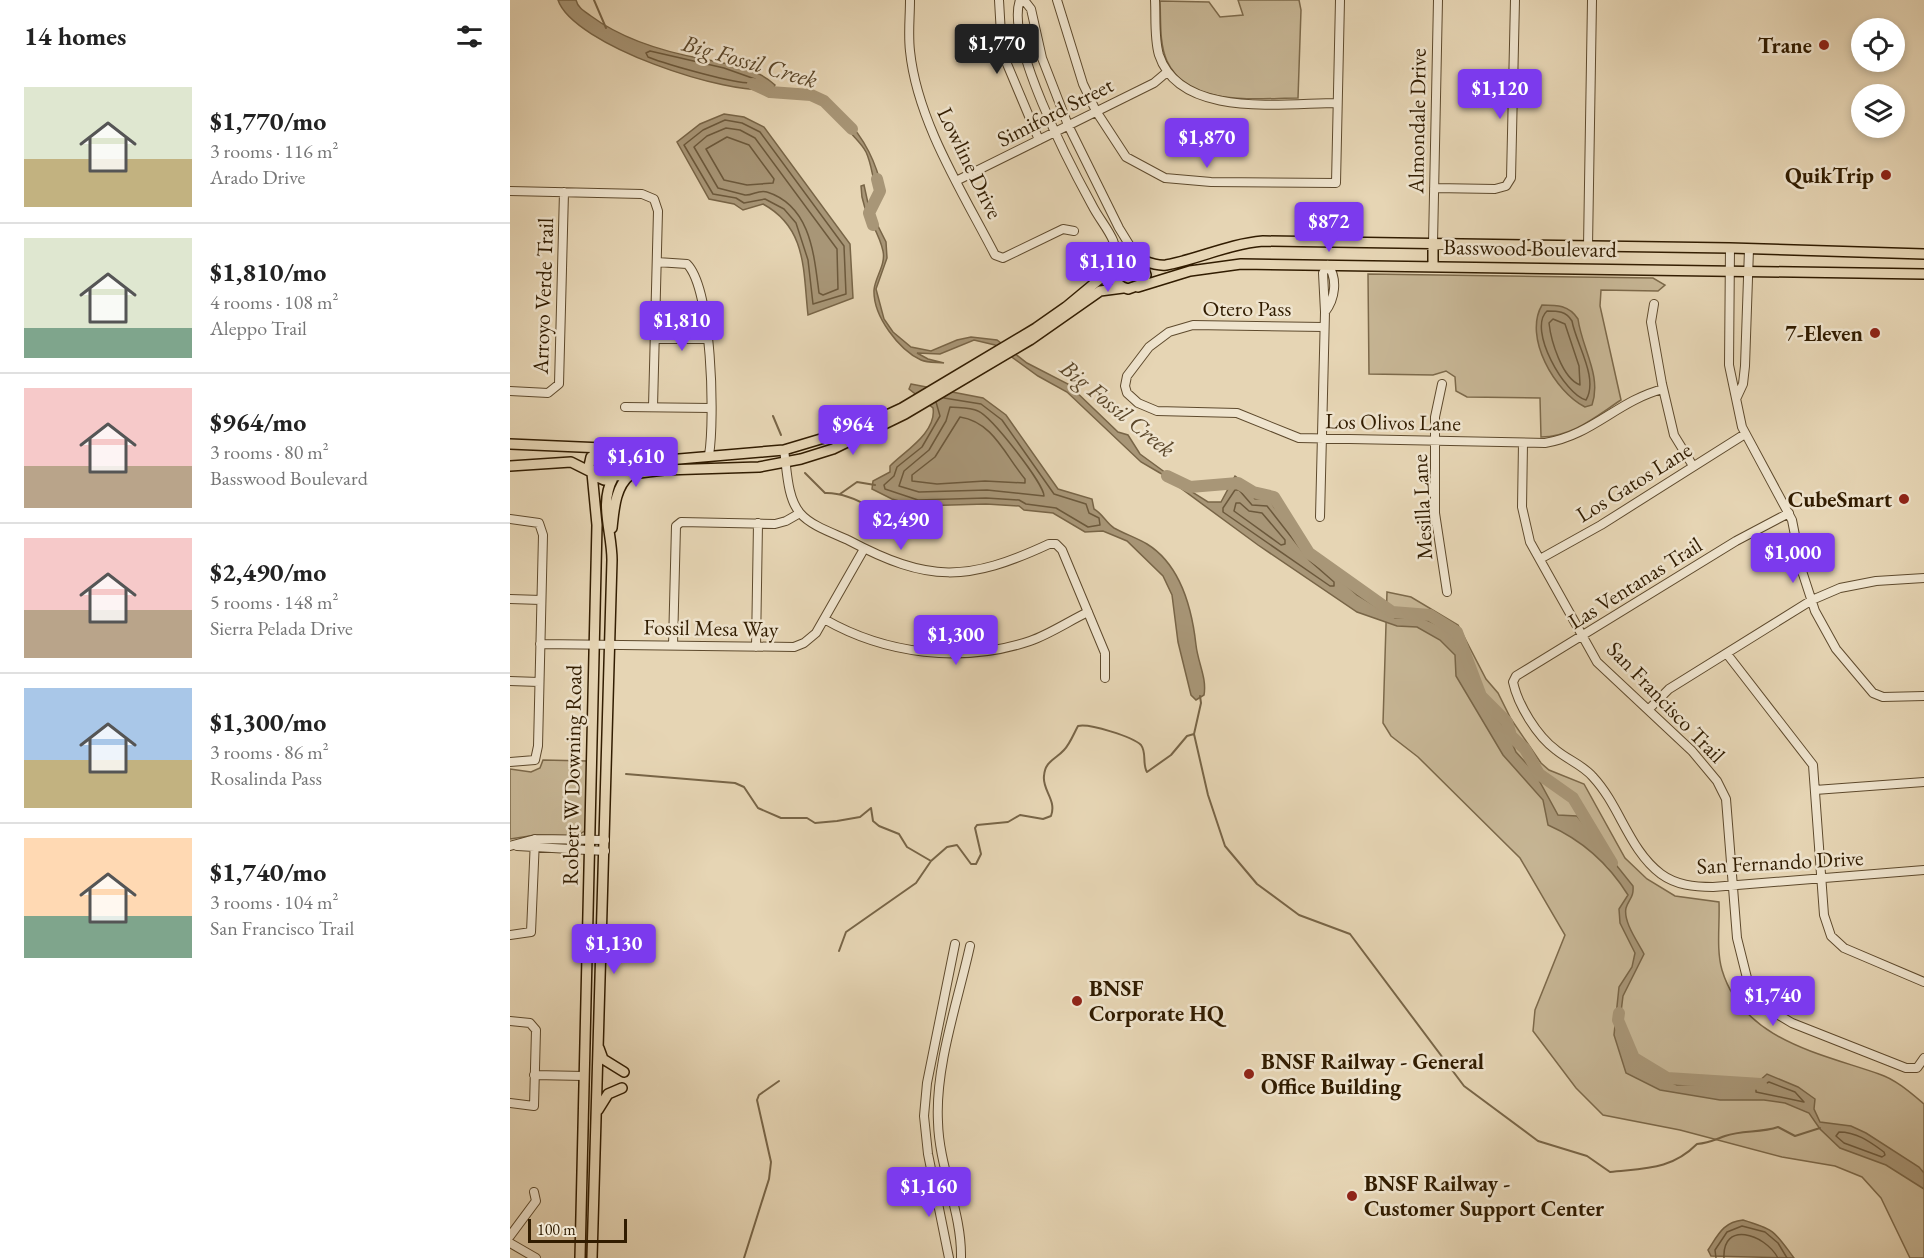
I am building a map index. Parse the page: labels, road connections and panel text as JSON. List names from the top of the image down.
{
  "streets": {
    "main road": ["Basswood Boulevard", "Robert W Downing Road"],
    "street": [
      "Simiford Street",
      "Almondale Drive",
      "Lowline Drive",
      "Arroyo Verde Trail",
      "Otero Pass",
      "Los Olivos Lane",
      "Los Gatos Lane",
      "Mesilla Lane",
      "Las Ventanas Trail",
      "Fossil Mesa Way",
      "San Francisco Trail",
      "San Fernando Drive"
    ]
  },
  "crossings": [
    ["Simiford Street", "Lowline Drive"],
    ["Almondale Drive", "Basswood Boulevard"],
    ["Otero Pass", "Los Olivos Lane"],
    ["Los Olivos Lane", "Mesilla Lane"],
    ["Los Olivos Lane", "San Francisco Trail"],
    ["Los Gatos Lane", "San Francisco Trail"],
    ["Las Ventanas Trail", "San Francisco Trail"],
    ["Las Ventanas Trail", "San Fernando Drive"],
    ["Fossil Mesa Way", "Robert W Downing Road"],
    ["San Francisco Trail", "San Fernando Drive"]
  ],
  "water": ["Big Fossil Creek"],
  "places": [
    "Trane",
    "QuikTrip",
    "7-Eleven",
    "CubeSmart",
    "BNSF Corporate HQ",
    "BNSF Railway - General Office Building",
    "BNSF Railway - Customer Support Center"
  ],
  "scale_bar": "100 m",
  "page": {
    "heading": "14 homes",
    "price": [
      "$1,770",
      "$1,120",
      "$1,870",
      "$872",
      "$1,110",
      "$1,810",
      "$964",
      "$1,610",
      "$2,490",
      "$1,000",
      "$1,300",
      "$1,130",
      "$1,740",
      "$1,160"
    ],
    "list": [
      {
        "name": "$1,770/mo",
        "note": "3 rooms · 116 m² · Arado Drive"
      },
      {
        "name": "$1,810/mo",
        "note": "4 rooms · 108 m² · Aleppo Trail"
      },
      {
        "name": "$964/mo",
        "note": "3 rooms · 80 m² · Basswood Boulevard"
      },
      {
        "name": "$2,490/mo",
        "note": "5 rooms · 148 m² · Sierra Pelada Drive"
      },
      {
        "name": "$1,300/mo",
        "note": "3 rooms · 86 m² · Rosalinda Pass"
      },
      {
        "name": "$1,740/mo",
        "note": "3 rooms · 104 m² · San Francisco Trail"
      }
    ],
    "scale": "100 m"
  }
}
